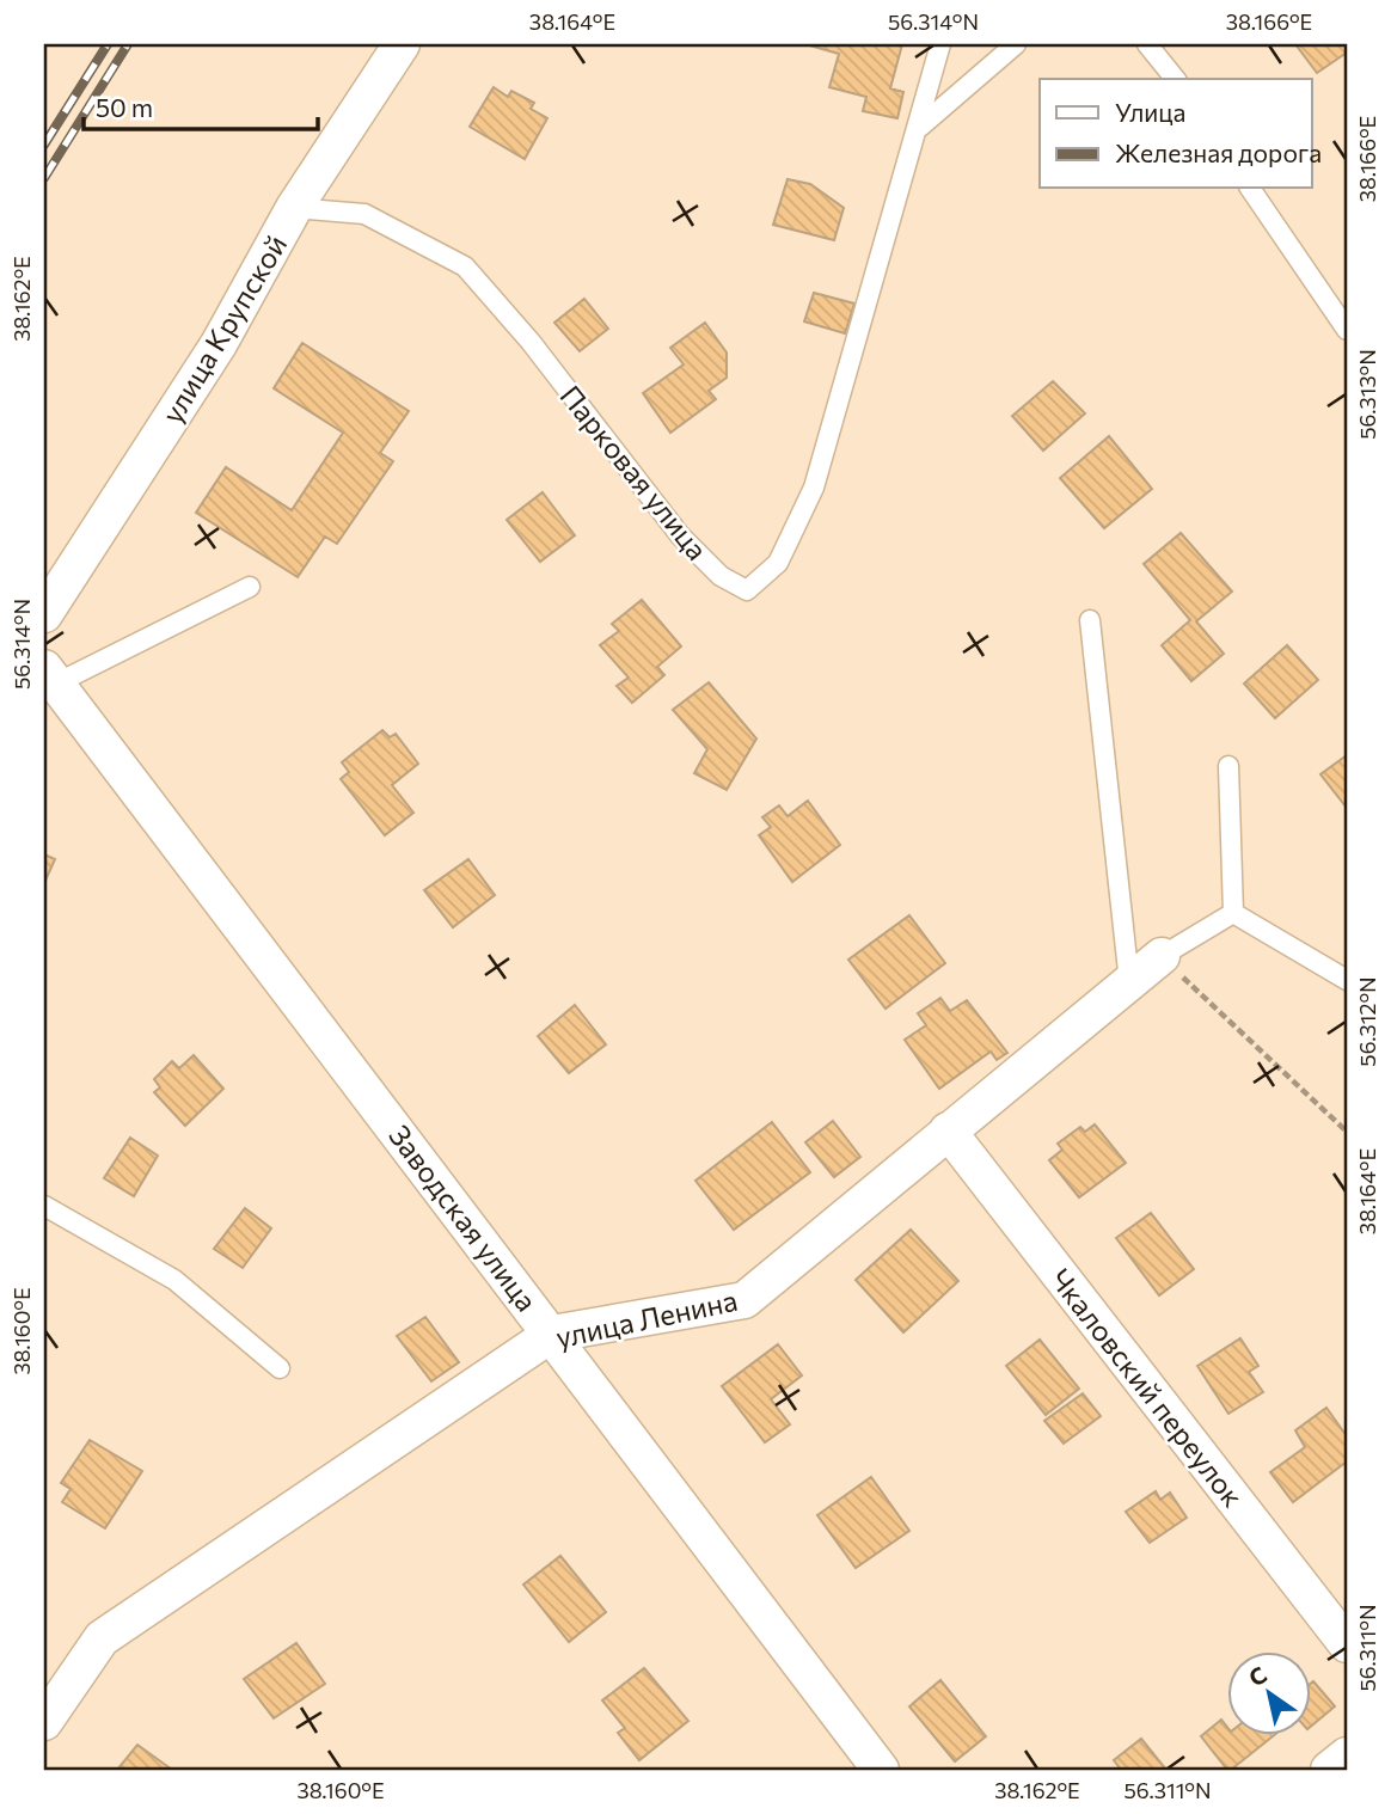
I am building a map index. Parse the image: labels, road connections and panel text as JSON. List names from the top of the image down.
{
  "streets": {
    "street": [
      "улица Крупской",
      "Заводская улица",
      "улица Ленина",
      "Чкаловский переулок"
    ],
    "lane": ["Парковая улица"]
  },
  "crossings": [
    ["улица Крупской", "Парковая улица"],
    ["Заводская улица", "улица Ленина"],
    ["улица Ленина", "Чкаловский переулок"]
  ],
  "legend": ["Улица", "Железная дорога"],
  "scale_bar": "50 m",
  "north": "top left",
  "coordinates": [
    "38.164°E",
    "56.314°N",
    "38.166°E",
    "38.162°E",
    "56.313°N",
    "56.312°N",
    "38.160°E",
    "56.311°N"
  ]
}
